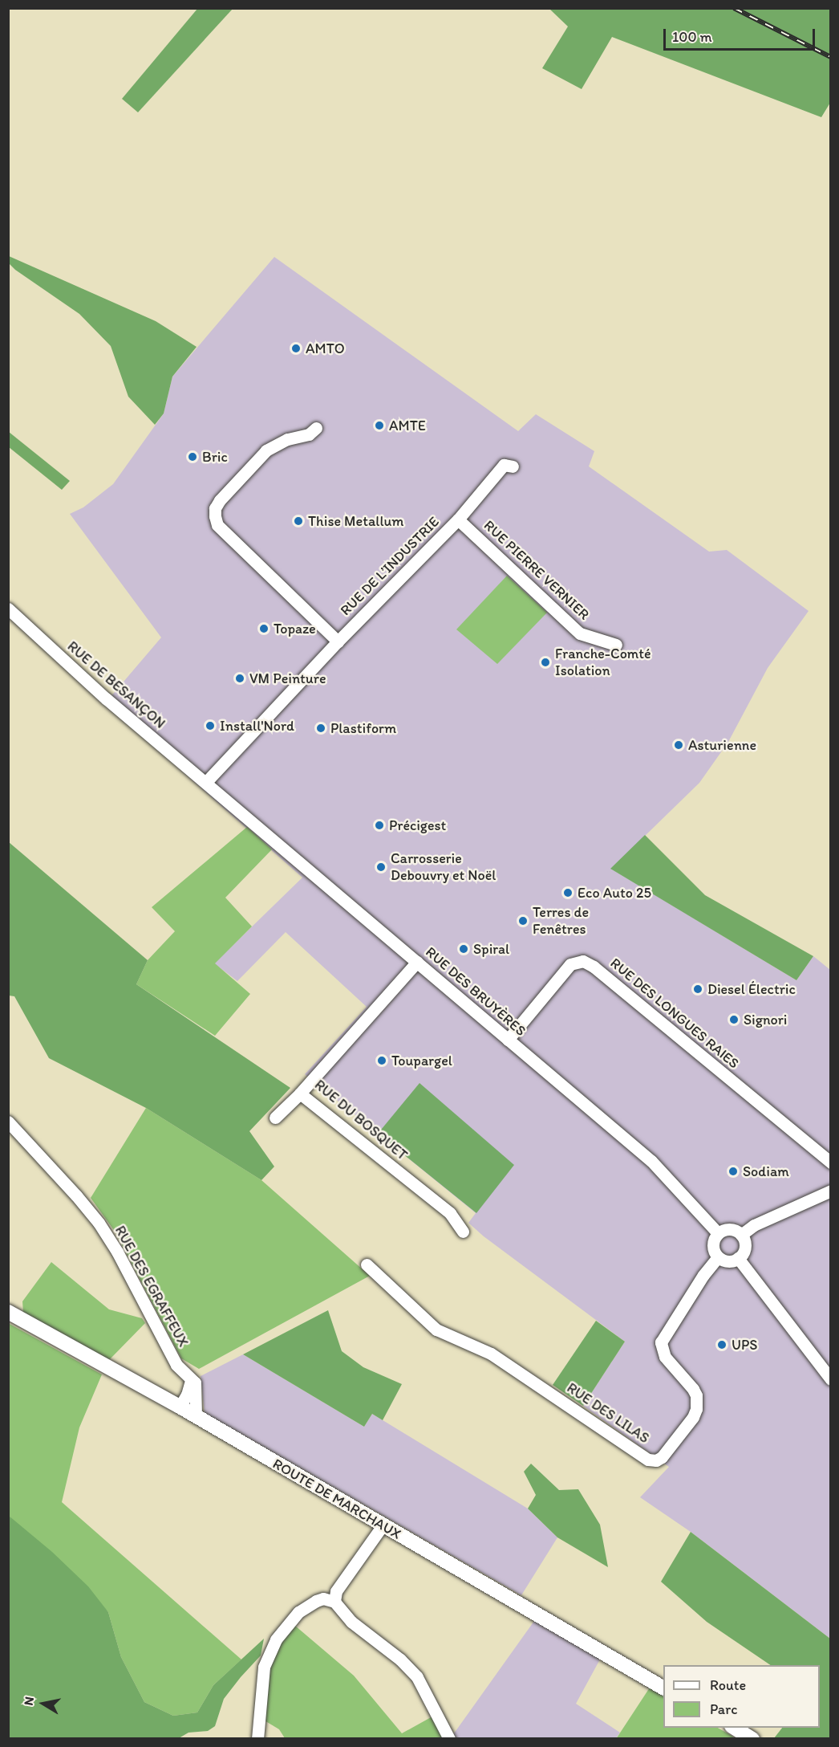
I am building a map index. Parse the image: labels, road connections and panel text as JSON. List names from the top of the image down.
{
  "streets": {
    "main road": ["ROUTE DE MARCHAUX"],
    "street": [
      "RUE DE L’INDUSTRIE",
      "RUE PIERRE VERNIER",
      "RUE DE BESANÇON",
      "RUE DES BRUYÈRES",
      "RUE DES LONGUES RAIES",
      "RUE DU BOSQUET",
      "RUE DES EGRAFFEUX",
      "RUE DES LILAS"
    ]
  },
  "crossings": [
    ["RUE DE L’INDUSTRIE", "RUE PIERRE VERNIER"],
    ["RUE DE L’INDUSTRIE", "RUE DE BESANÇON"],
    ["RUE DE L’INDUSTRIE", "RUE DES BRUYÈRES"],
    ["RUE DE BESANÇON", "RUE DES BRUYÈRES"],
    ["RUE DES BRUYÈRES", "RUE DES LONGUES RAIES"],
    ["RUE DES BRUYÈRES", "RUE DU BOSQUET"],
    ["RUE DES BRUYÈRES", "RUE DES LILAS"]
  ],
  "places": [
    "AMTO",
    "AMTE",
    "Bric",
    "Thise Metallum",
    "Topaze",
    "Franche-Comté Isolation",
    "VM Peinture",
    "Install'Nord",
    "Plastiform",
    "Asturienne",
    "Précigest",
    "Carrosserie Debouvry et Noël",
    "Eco Auto 25",
    "Terres de Fenêtres",
    "Spiral",
    "Diesel Électric",
    "Signori",
    "Toupargel",
    "Sodiam",
    "UPS"
  ],
  "legend": ["Route", "Parc"],
  "scale_bar": "100 m",
  "north": "left"
}
